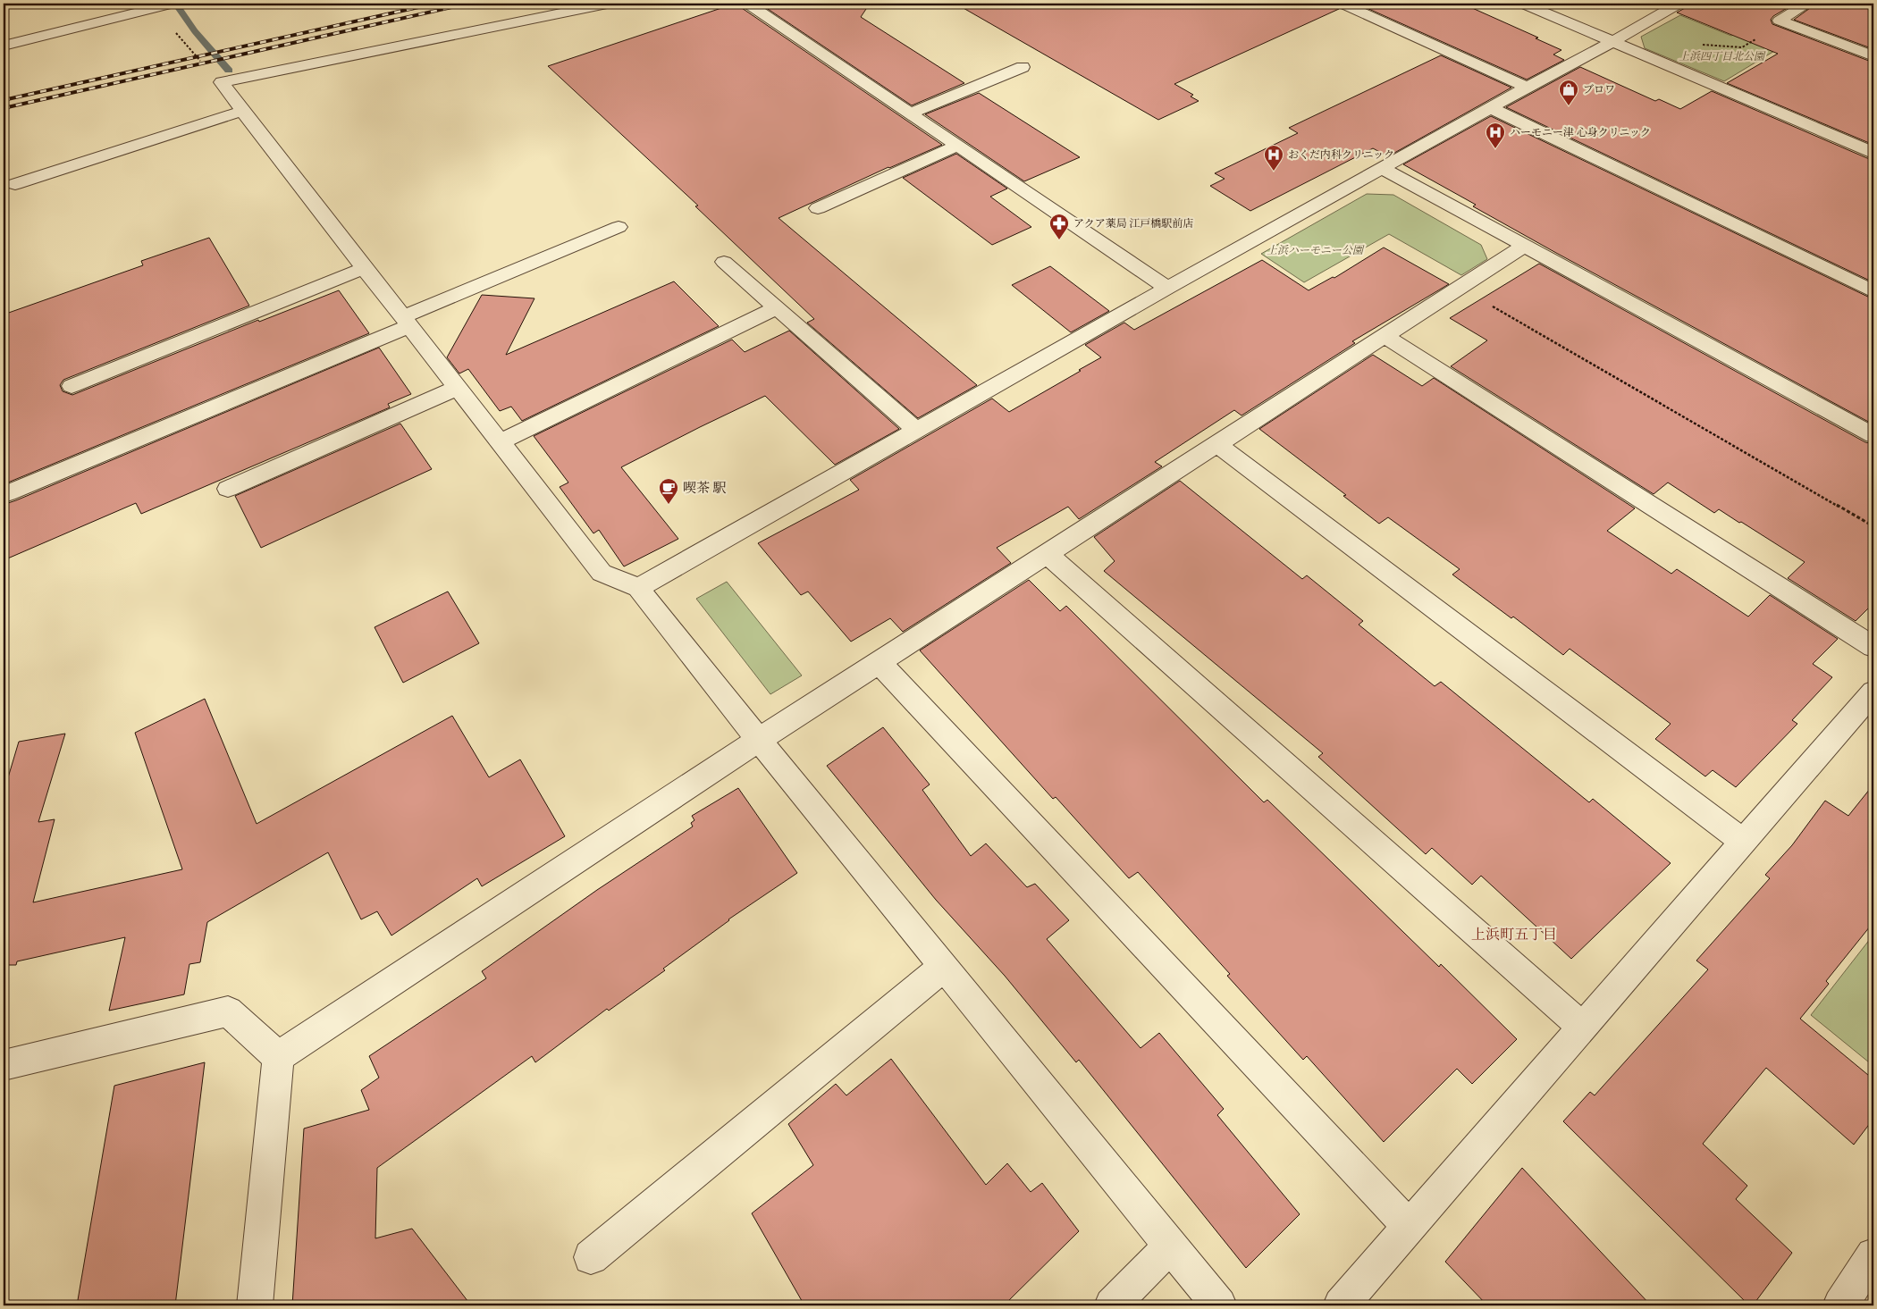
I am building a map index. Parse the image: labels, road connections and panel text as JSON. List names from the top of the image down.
{
  "districts": ["上浜町五丁目"],
  "parks": ["上浜四丁目北公園", "上浜ハーモニー公園"],
  "places": {
    "shop": ["ブロワ"],
    "hospital": ["ハーモニー津 心身クリニック", "おくだ内科クリニック"],
    "pharmacy": ["アクア薬局 江戸橋駅前店"],
    "cafe": ["喫茶 駅"]
  }
}
